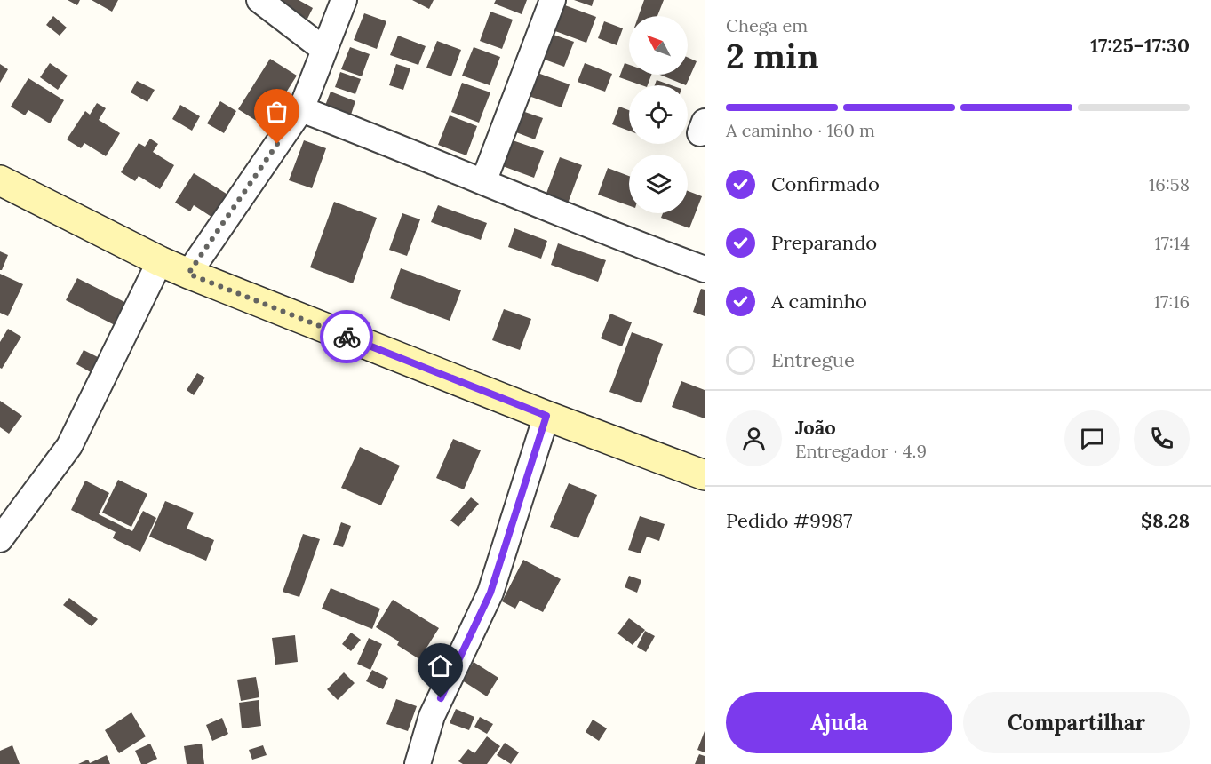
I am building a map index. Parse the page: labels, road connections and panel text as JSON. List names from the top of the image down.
{
  "north": "top left",
  "page": {
    "heading": ["2 min", "Chega em", "17:25–17:30"],
    "panel": [
      "João",
      "Entregador · 4.9",
      "Pedido #9987",
      "$8.28"
    ],
    "bar": "A caminho · 160 m",
    "list": [
      ["Confirmado", "16:58"],
      ["Preparando", "17:14"],
      ["A caminho", "17:16"],
      "Entregue"
    ],
    "buttons": ["Ajuda", "Compartilhar"]
  }
}
